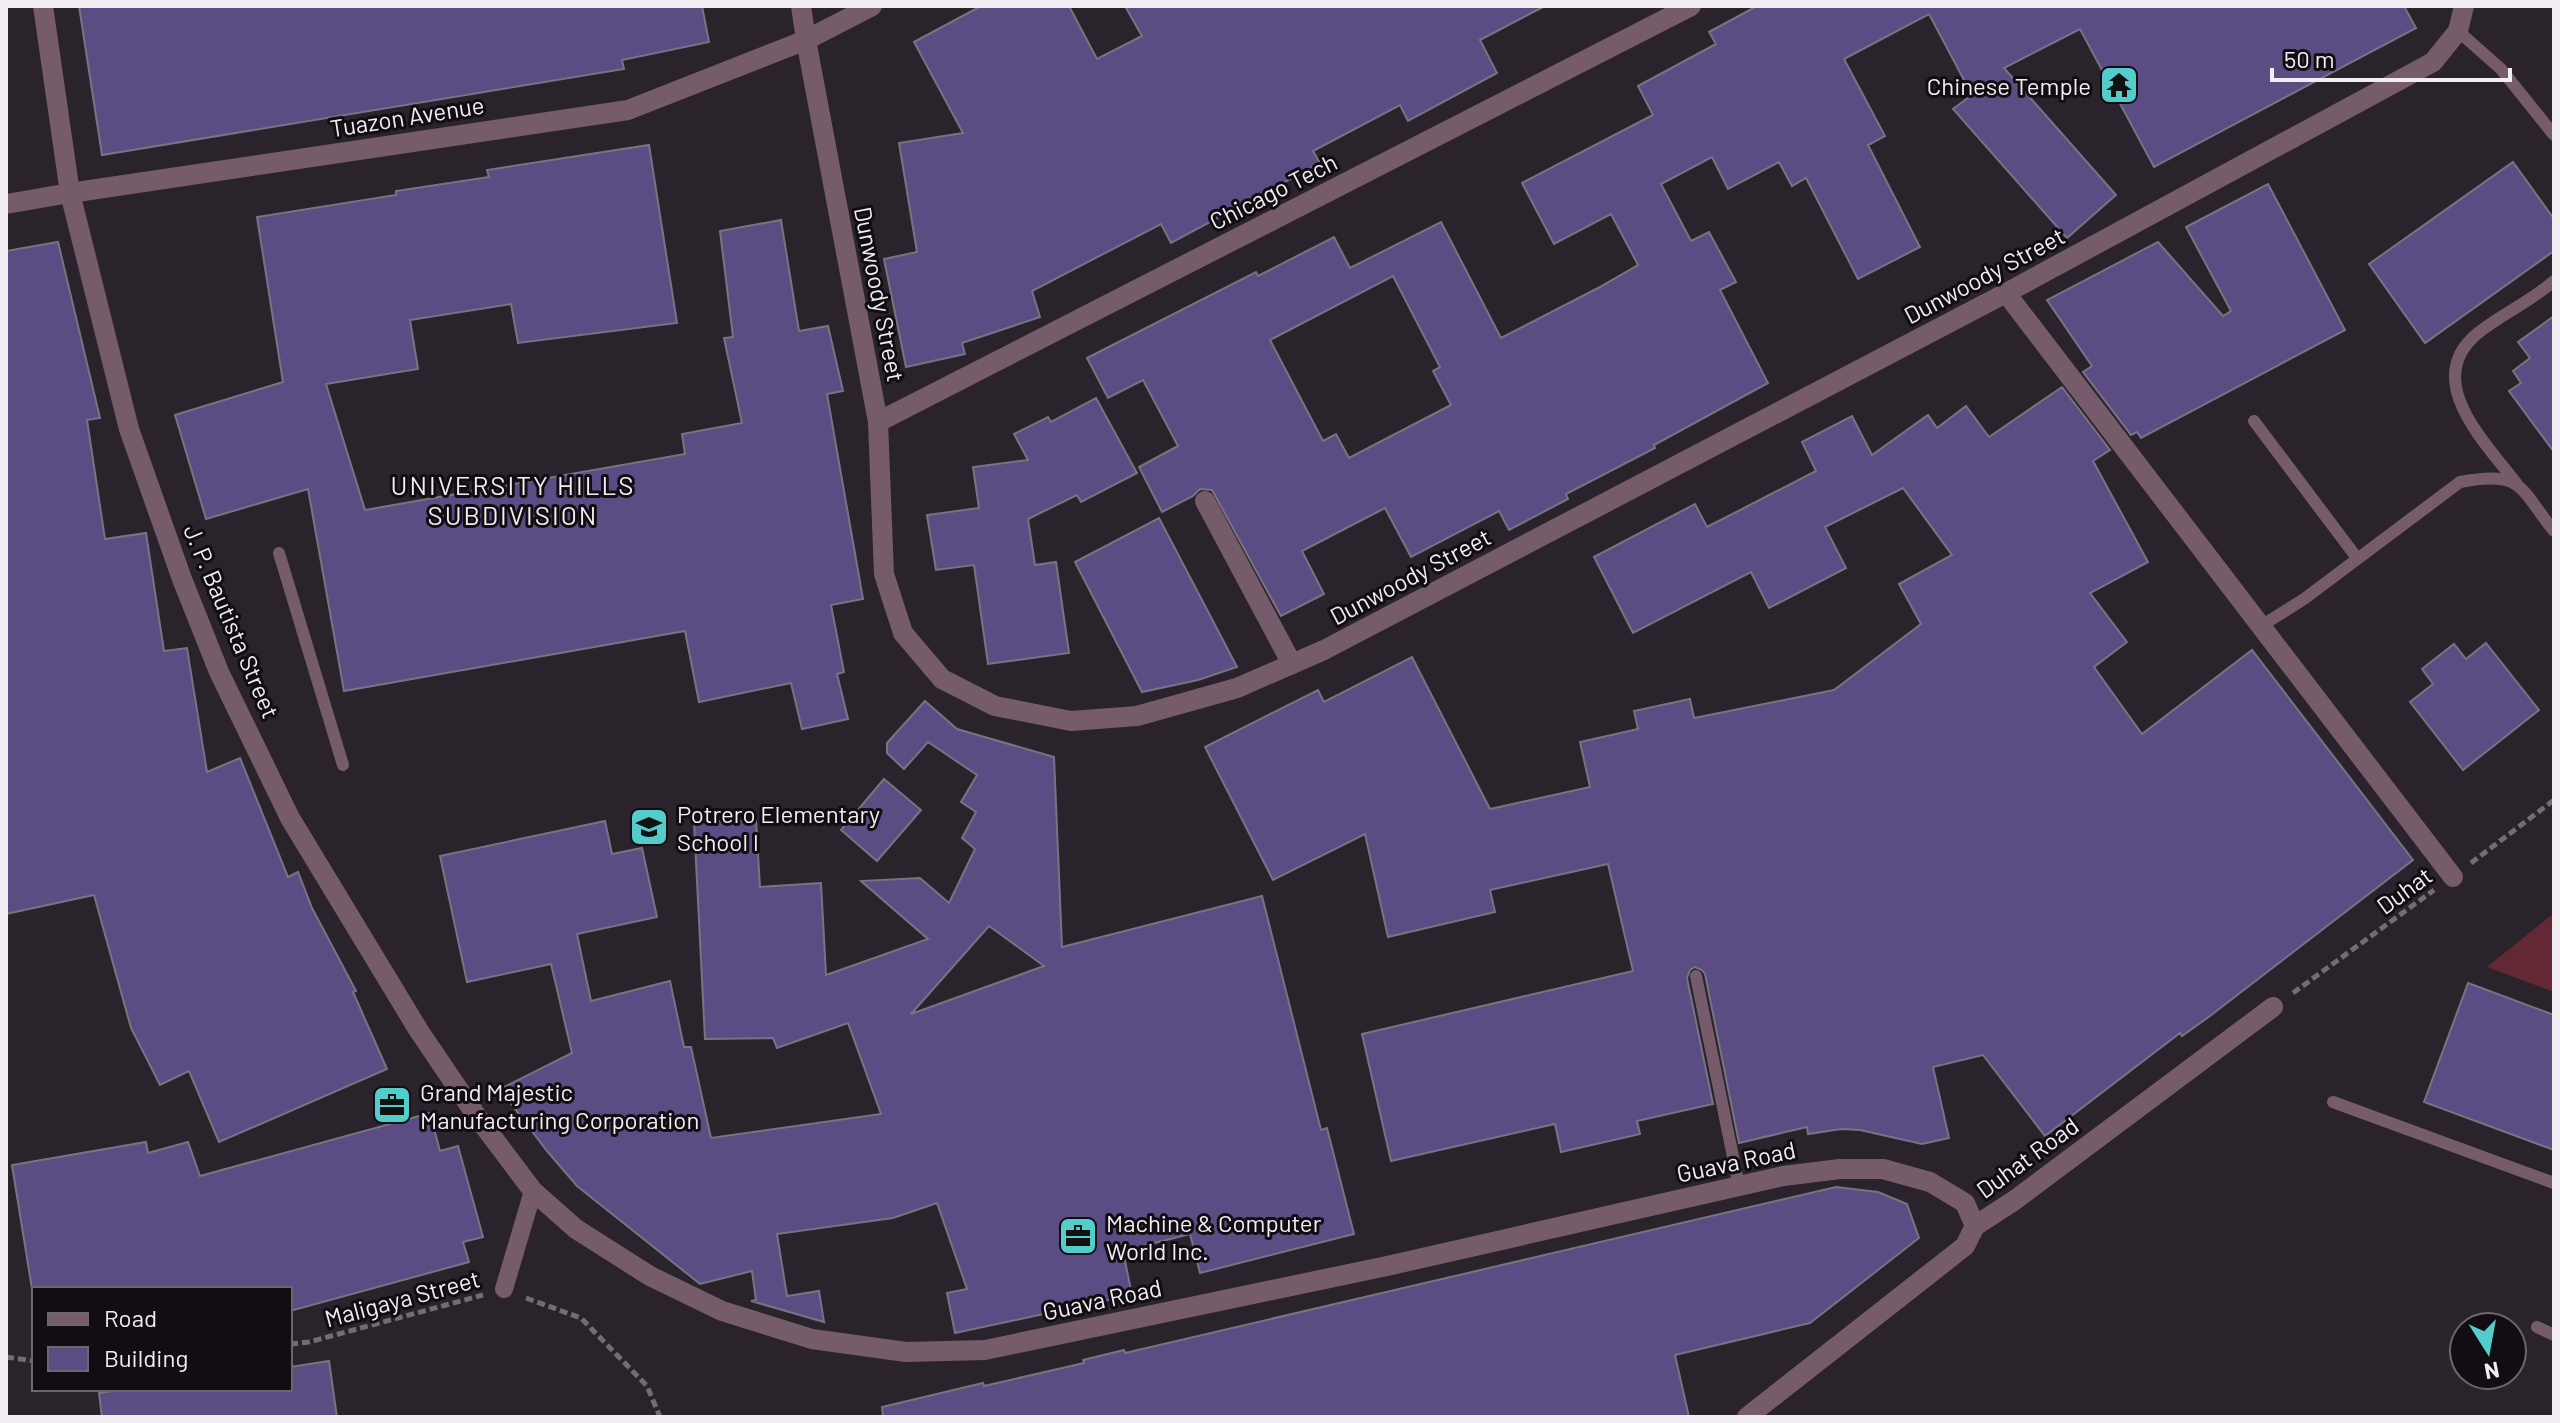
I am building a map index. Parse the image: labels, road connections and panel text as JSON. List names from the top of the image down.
{
  "streets": {
    "street": [
      "Tuazon Avenue",
      "Chicago Tech",
      "Dunwoody Street",
      "J. P. Bautista Street",
      "Duhat Road",
      "Guava Road"
    ],
    "path": ["Duhat", "Maligaya Street"]
  },
  "crossings": [
    ["Tuazon Avenue", "Dunwoody Street"],
    ["Tuazon Avenue", "J. P. Bautista Street"],
    ["Chicago Tech", "Dunwoody Street"],
    ["J. P. Bautista Street", "Guava Road"],
    ["Duhat", "Duhat Road"],
    ["Duhat Road", "Guava Road"]
  ],
  "districts": ["UNIVERSITY HILLS SUBDIVISION"],
  "places": {
    "temple": ["Chinese Temple"],
    "school or university": ["Potrero Elementary School I"],
    "office": ["Grand Majestic Manufacturing Corporation", "Machine & Computer World Inc."]
  },
  "legend": ["Road", "Building"],
  "scale_bar": "50 m",
  "north": "bottom"
}
